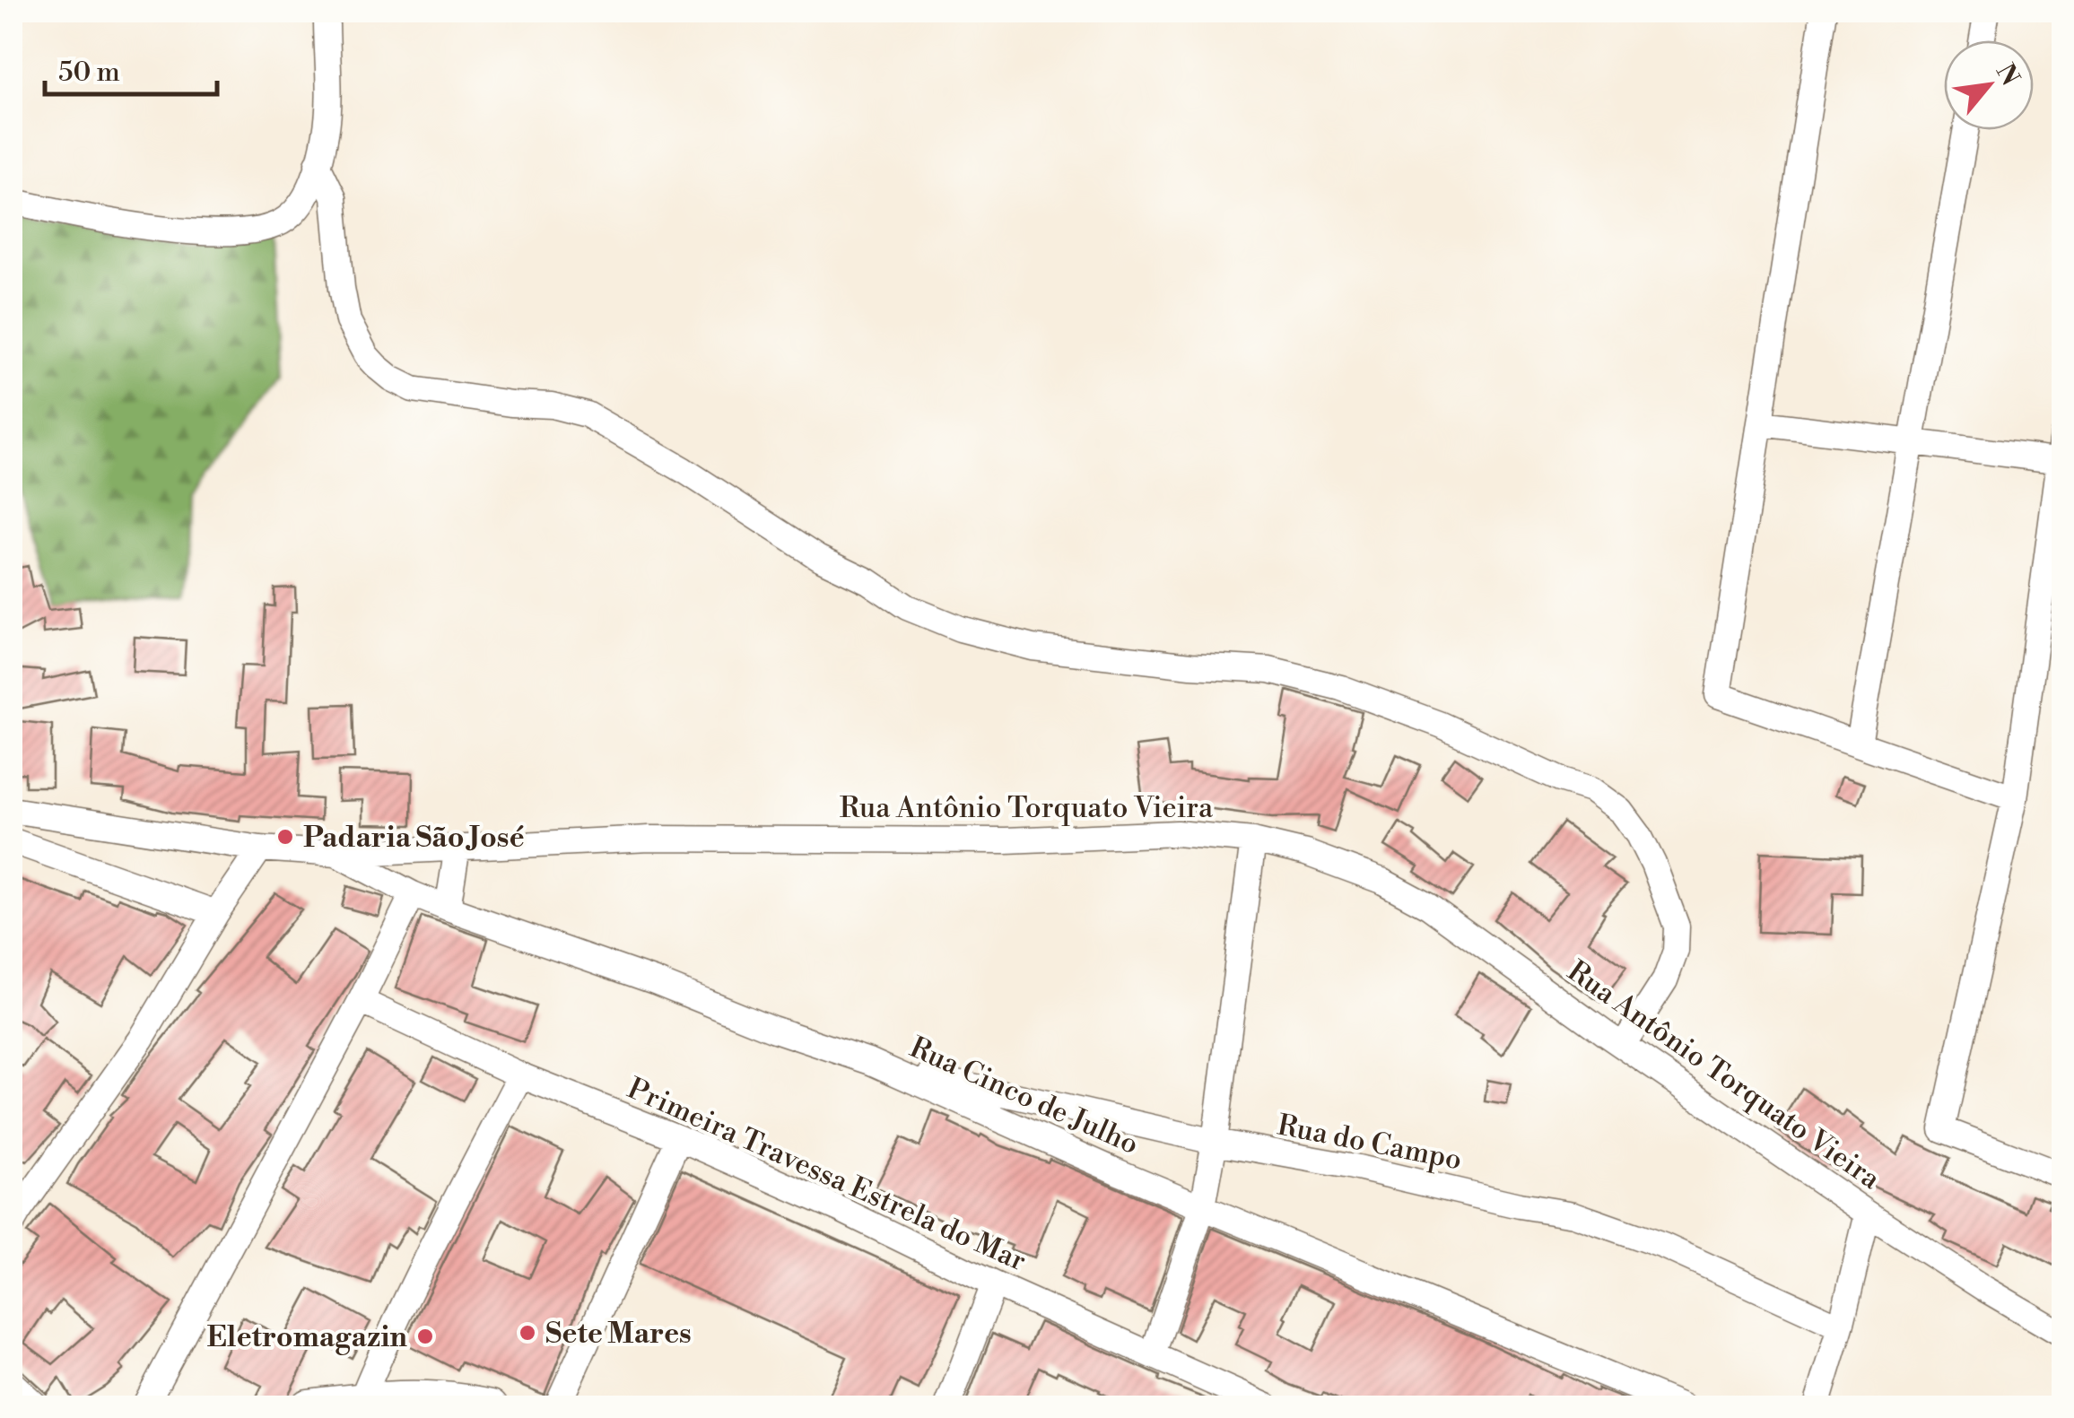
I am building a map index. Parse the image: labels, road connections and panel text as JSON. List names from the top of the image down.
{
  "streets": {
    "street": [
      "Rua Antônio Torquato Vieira",
      "Rua Cinco de Julho",
      "Rua do Campo",
      "Primeira Travessa Estrela do Mar"
    ]
  },
  "crossings": [
    ["Rua Antônio Torquato Vieira", "Rua Cinco de Julho"],
    ["Rua Cinco de Julho", "Rua do Campo"]
  ],
  "places": ["Padaria São José", "Sete Mares", "Eletromagazin"],
  "scale_bar": "50 m",
  "north": "top right"
}
